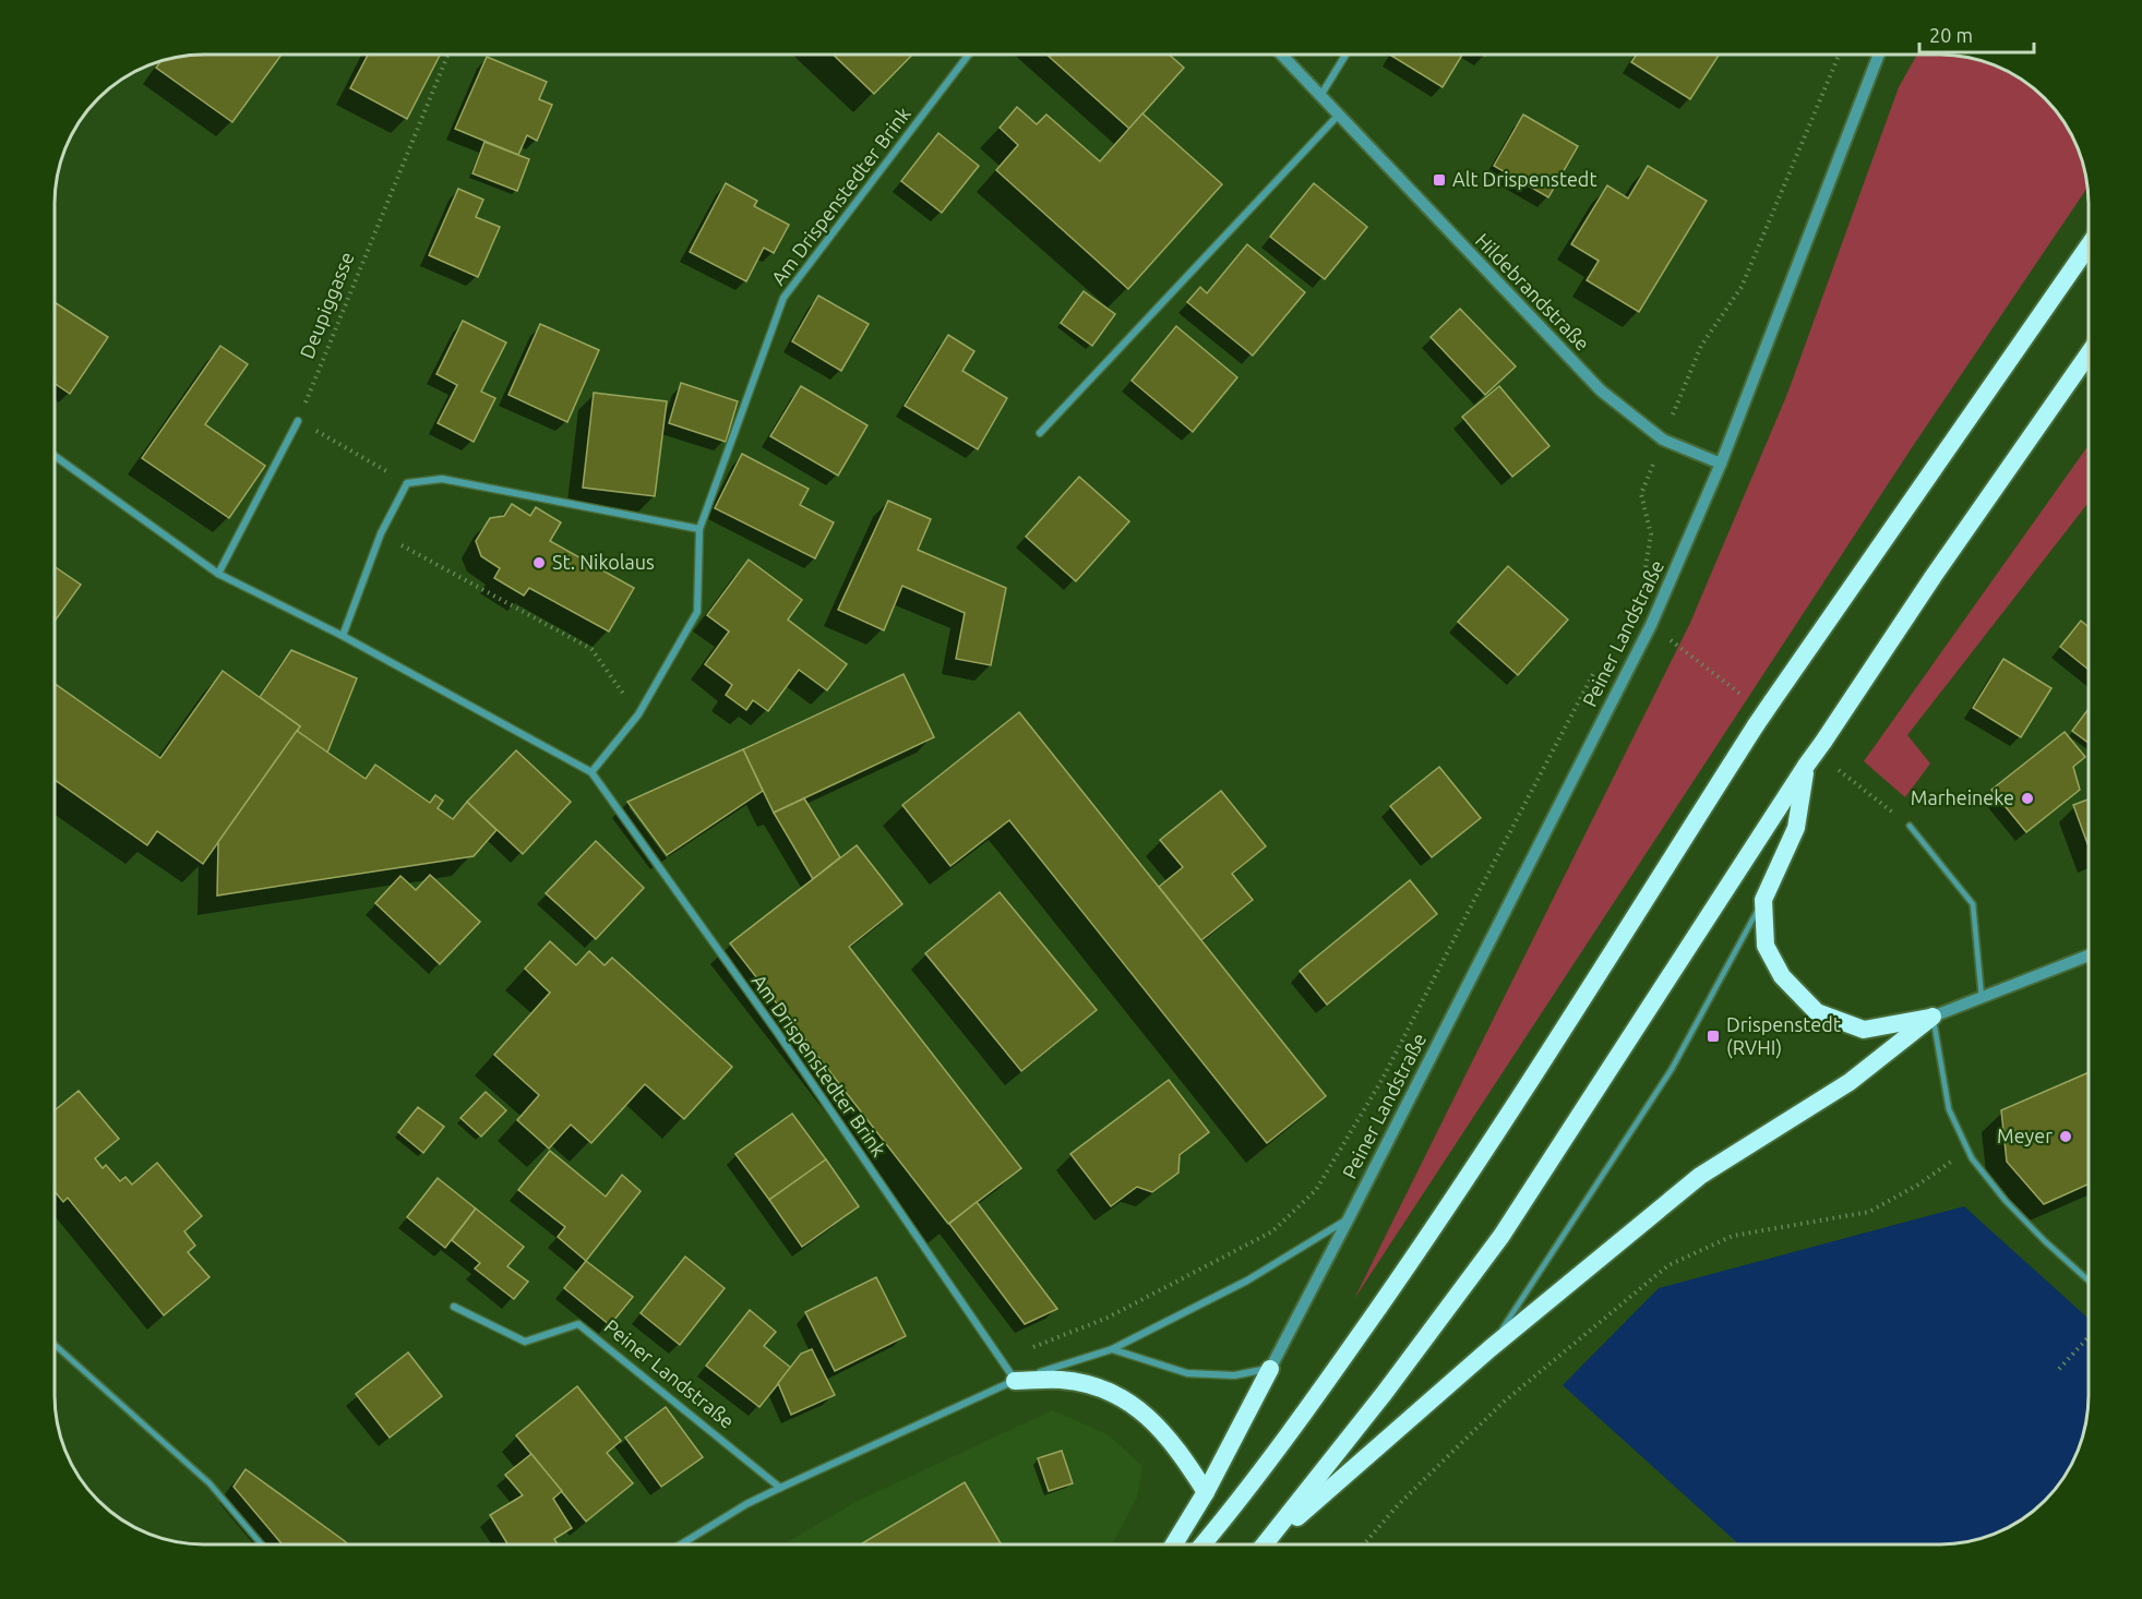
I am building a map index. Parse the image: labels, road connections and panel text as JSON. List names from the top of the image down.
{
  "streets": {
    "street": ["Am Drispenstedter Brink", "Hildebrandstraße", "Peiner Landstraße"],
    "path": ["Deupiggasse"]
  },
  "crossings": [
    ["Hildebrandstraße", "Peiner Landstraße"]
  ],
  "places": {
    "transit": ["Alt Drispenstedt", "Drispenstedt (RVHI)"],
    "other": ["St. Nikolaus", "Marheineke", "Meyer"]
  },
  "scale_bar": "20 m"
}
